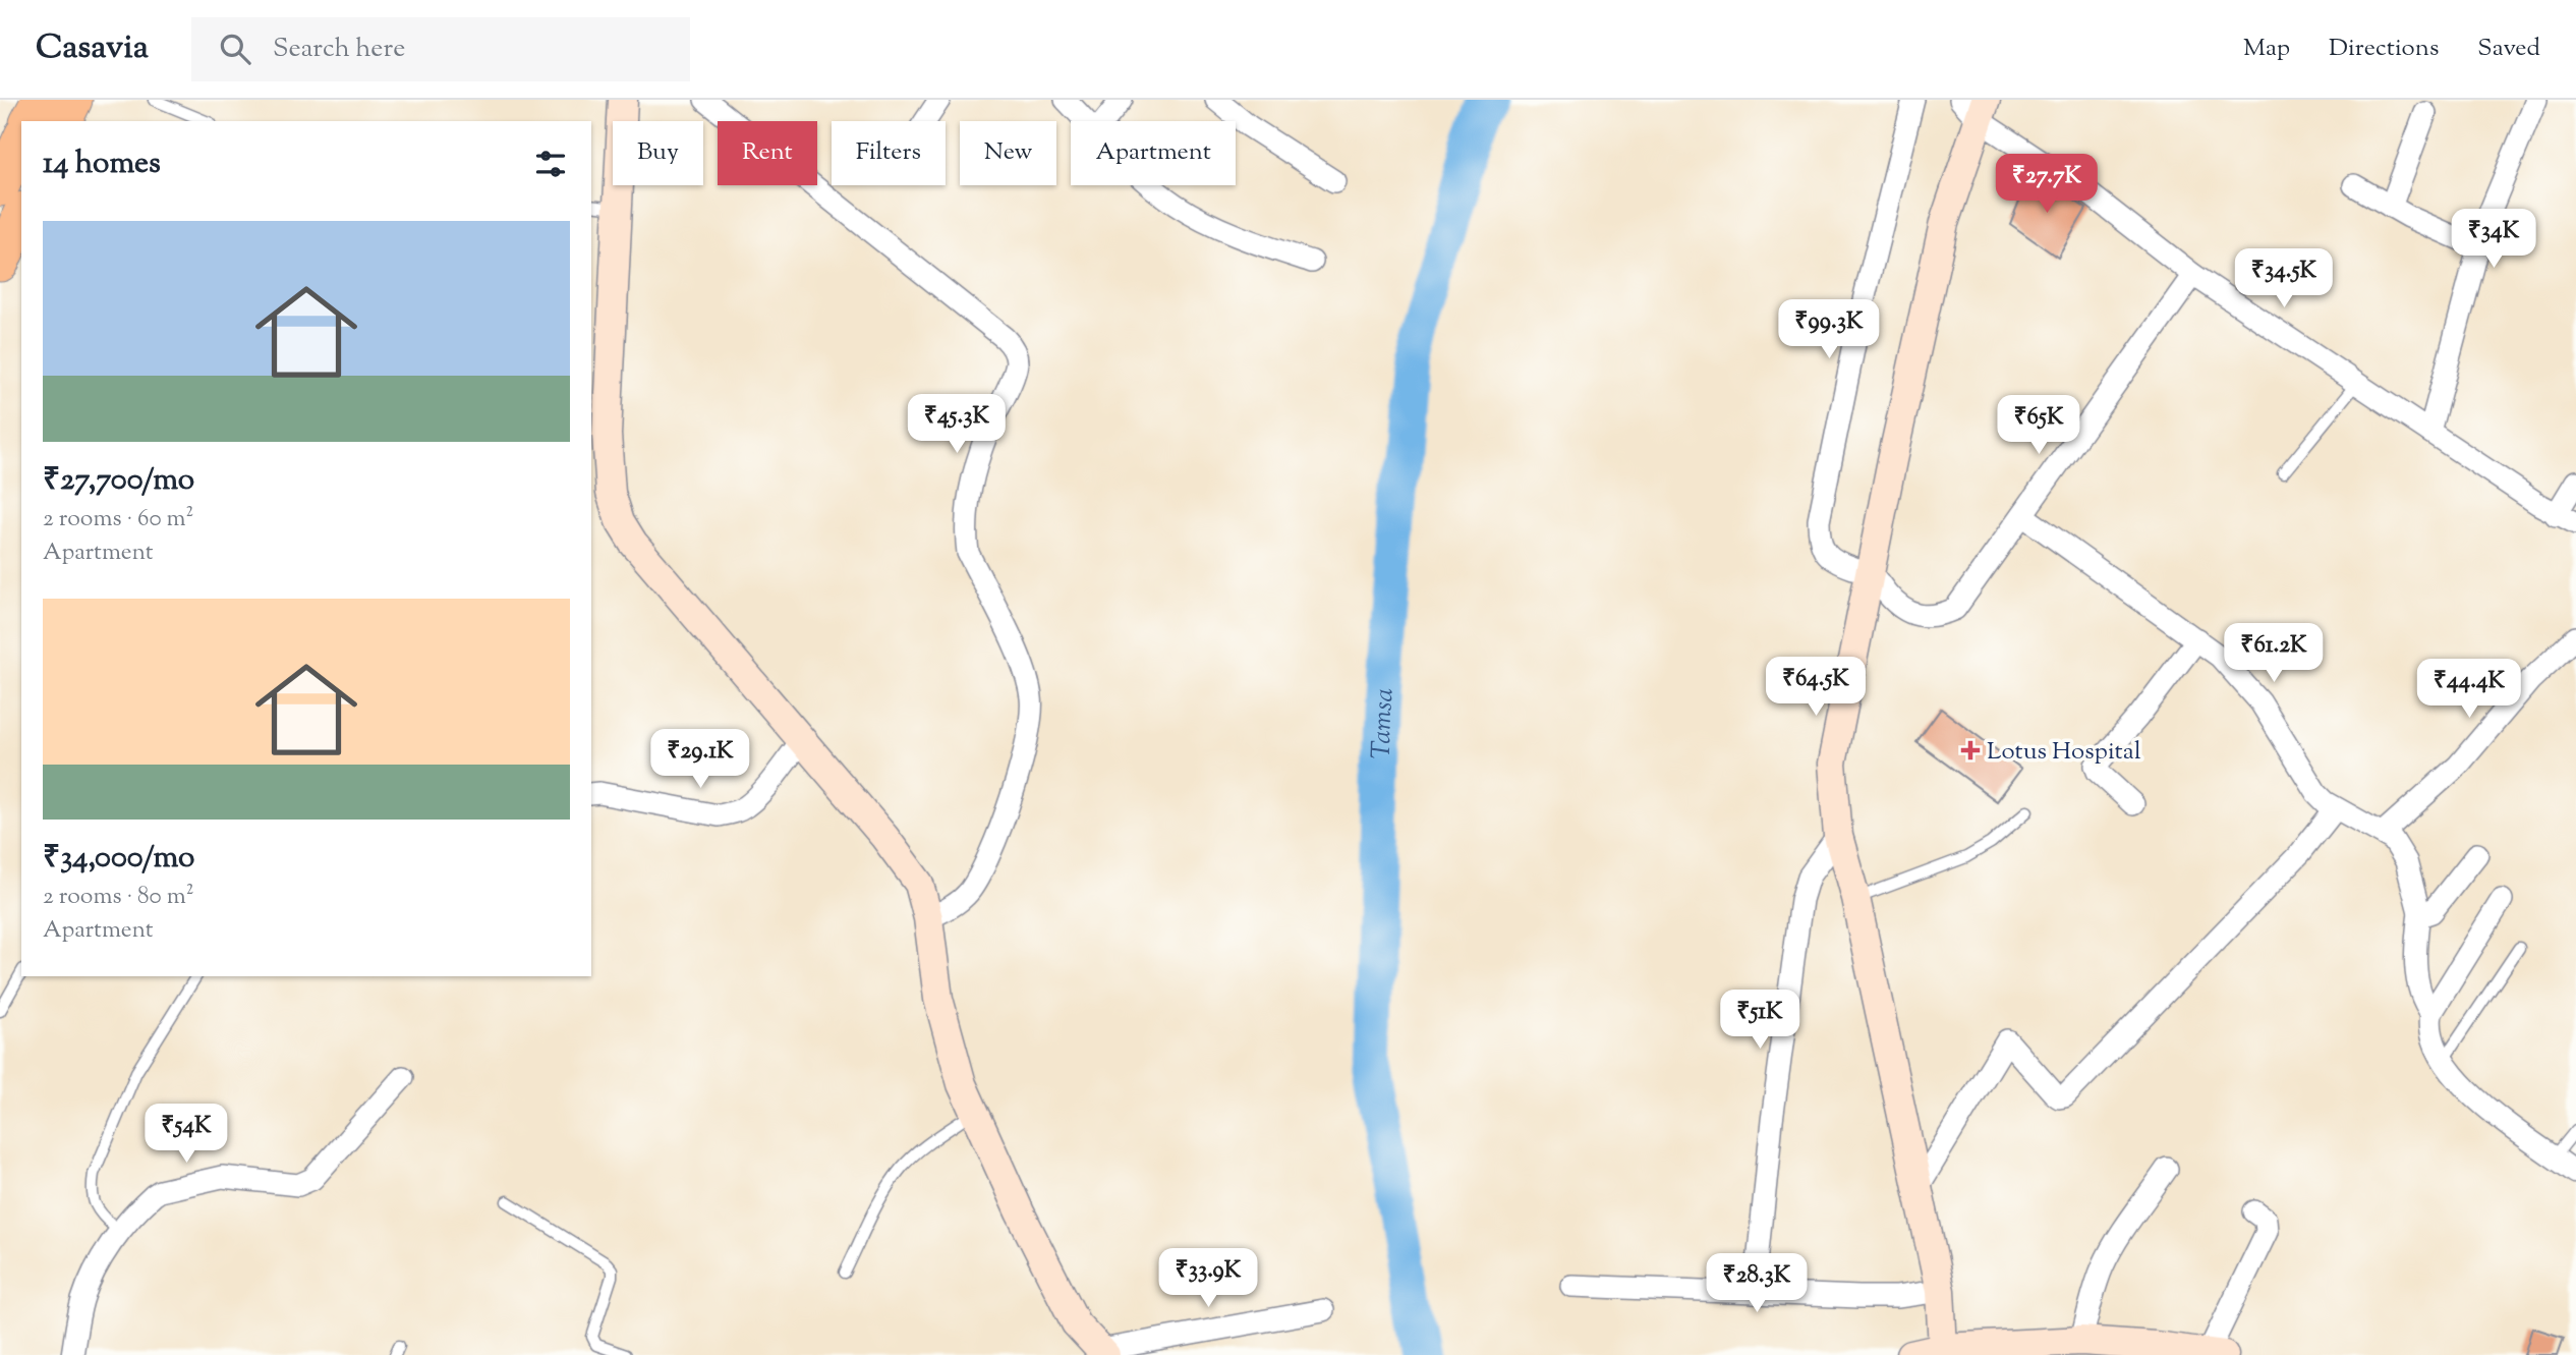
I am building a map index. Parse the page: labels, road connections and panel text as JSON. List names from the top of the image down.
{
  "water": ["Tamsa"],
  "places": {
    "health": ["Lotus Hospital"]
  },
  "page": {
    "header": "Casavia",
    "search": "Search here",
    "nav": ["Map", "Directions", "Saved"],
    "chip": [
      "Buy",
      "Rent",
      "Filters",
      "New",
      "Apartment"
    ],
    "heading": "14 homes",
    "price": [
      "₹27.7K",
      "₹34K",
      "₹34.5K",
      "₹99.3K",
      "₹45.3K",
      "₹65K",
      "₹61.2K",
      "₹64.5K",
      "₹44.4K",
      "₹29.1K",
      "₹51K",
      "₹54K",
      "₹33.9K",
      "₹28.3K"
    ],
    "list": [
      {
        "name": "₹27,700/mo",
        "note": "2 rooms · 60 m² · Apartment"
      },
      {
        "name": "₹34,000/mo",
        "note": "2 rooms · 80 m² · Apartment"
      }
    ]
  }
}
